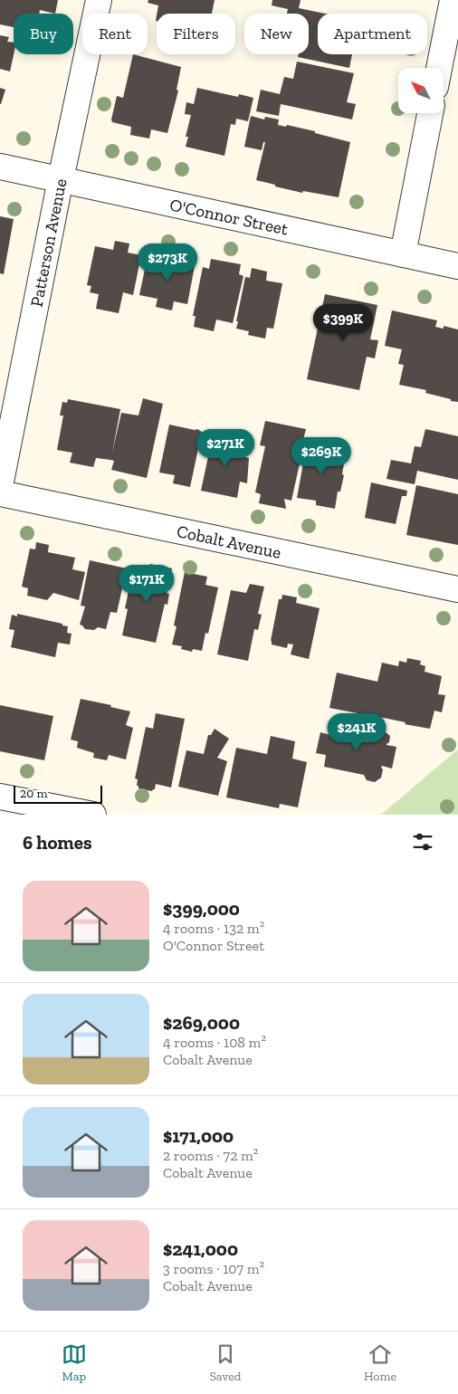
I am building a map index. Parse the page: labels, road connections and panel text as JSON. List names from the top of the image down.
{
  "streets": {
    "street": ["O'Connor Street", "Patterson Avenue", "Cobalt Avenue"]
  },
  "crossings": [
    ["O'Connor Street", "Patterson Avenue"]
  ],
  "scale_bar": "20 m",
  "north": "top left",
  "page": {
    "chip": [
      "Buy",
      "Rent",
      "Filters",
      "New",
      "Apartment"
    ],
    "price": [
      "$273K",
      "$399K",
      "$271K",
      "$269K",
      "$171K",
      "$241K"
    ],
    "scale": "20 m",
    "heading": "6 homes",
    "list": [
      {
        "name": "$399,000",
        "note": "4 rooms · 132 m² · O'Connor Street"
      },
      {
        "name": "$269,000",
        "note": "4 rooms · 108 m² · Cobalt Avenue"
      },
      {
        "name": "$171,000",
        "note": "2 rooms · 72 m² · Cobalt Avenue"
      },
      {
        "name": "$241,000",
        "note": "3 rooms · 107 m² · Cobalt Avenue"
      }
    ],
    "tabs": ["Map", "Saved", "Home"]
  }
}
